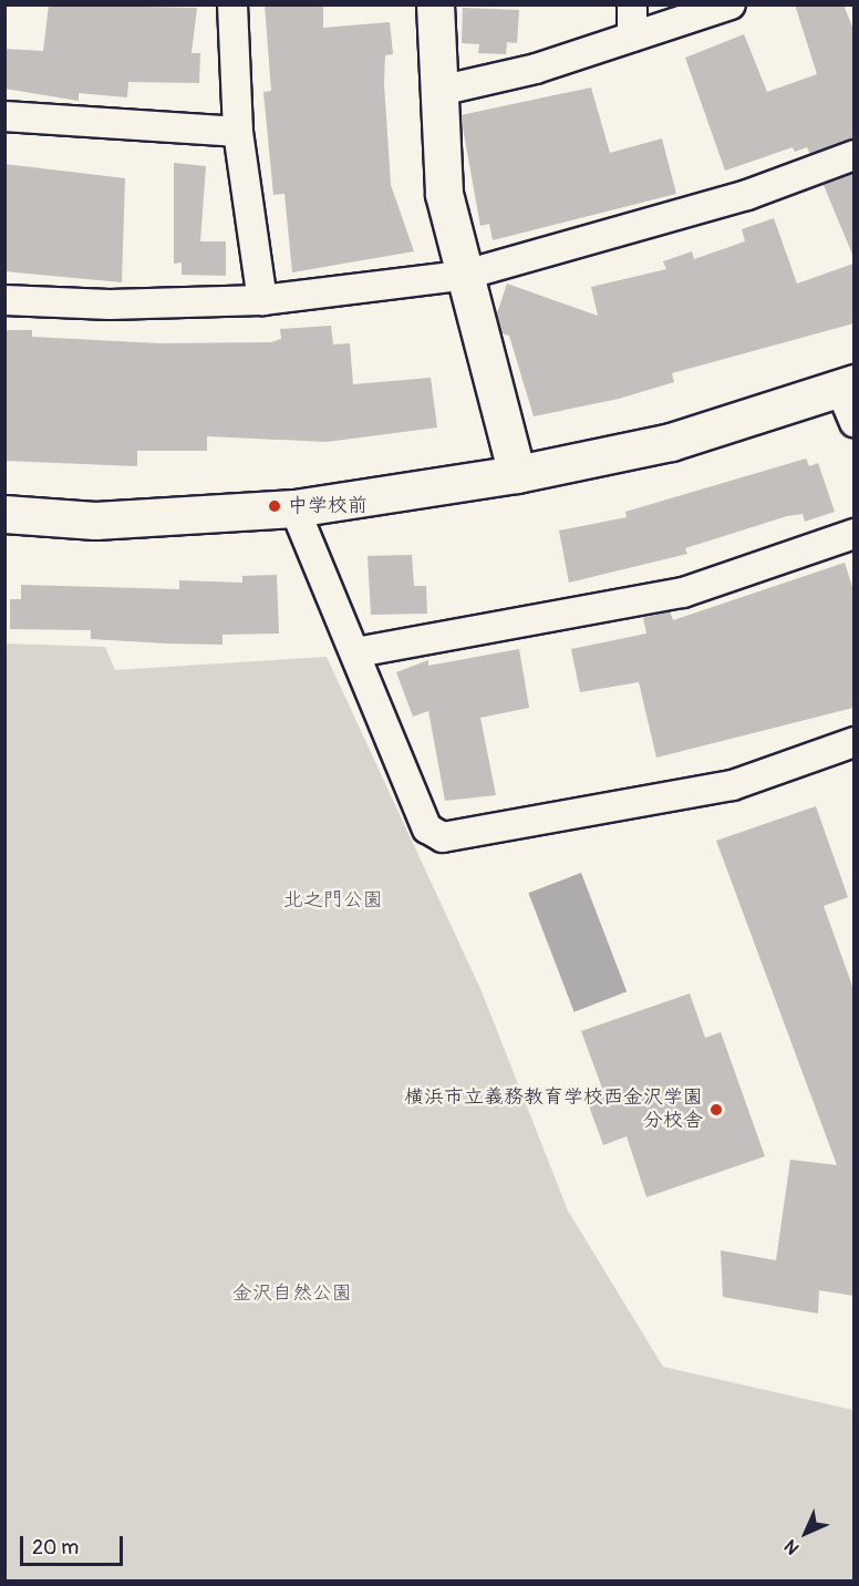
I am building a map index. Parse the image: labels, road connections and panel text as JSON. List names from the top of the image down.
{
  "parks": ["北之門公園", "金沢自然公園"],
  "places": ["中学校前", "横浜市立義務教育学校西金沢学園 分校舎"],
  "scale_bar": "20 m",
  "north": "bottom left"
}
